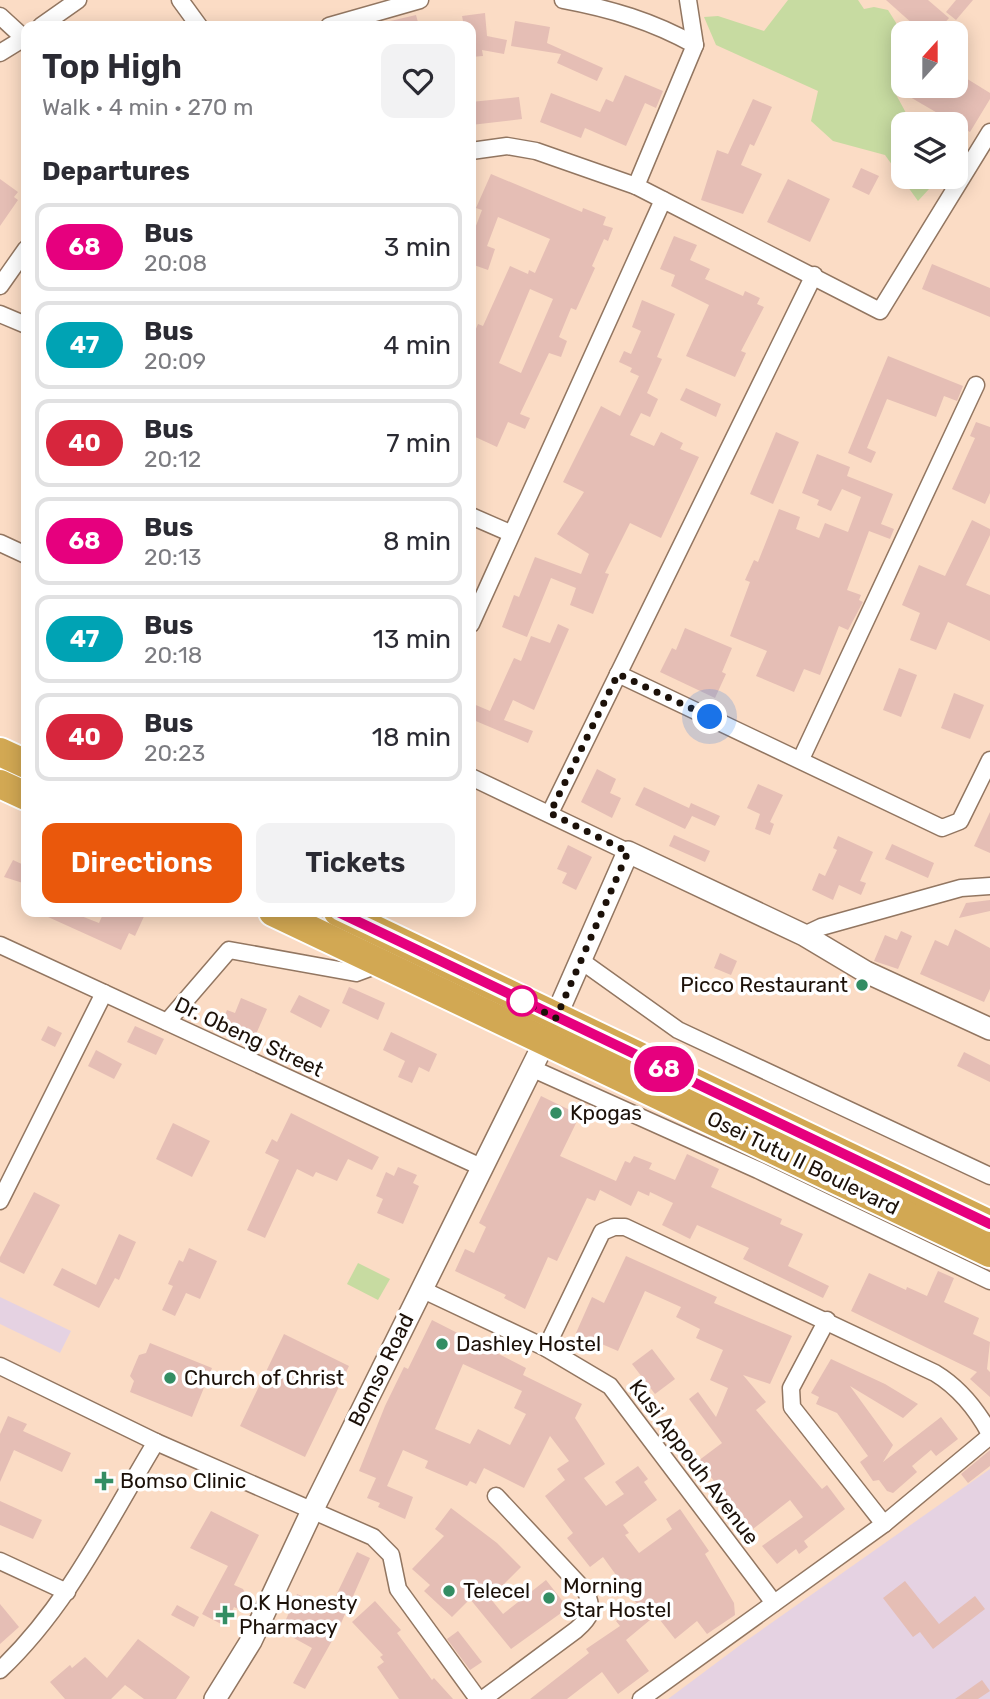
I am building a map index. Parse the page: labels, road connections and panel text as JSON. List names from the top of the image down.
{
  "streets": {
    "highway": ["Osei Tutu II Boulevard"],
    "street": ["Dr. Obeng Street", "Bomso Road", "Kusi Appouh Avenue"]
  },
  "crossings": [
    ["Dr. Obeng Street", "Bomso Road"],
    ["Osei Tutu II Boulevard", "Bomso Road"],
    ["Bomso Road", "Kusi Appouh Avenue"]
  ],
  "places": {
    "other": [
      "Picco Restaurant",
      "Kpogas",
      "Dashley Hostel",
      "Church of Christ",
      "Telecel",
      "Morning Star Hostel"
    ],
    "health": ["Bomso Clinic", "O.K Honesty Pharmacy"]
  },
  "lines": ["bus line 68"],
  "north": "top",
  "page": {
    "on_map": "68",
    "heading": [
      ["Top High", "Walk · 4 min · 270 m"],
      "Departures"
    ],
    "list": [
      {
        "mark": "68",
        "name": "Bus",
        "note": "20:08",
        "value": "3 min"
      },
      {
        "mark": "47",
        "name": "Bus",
        "note": "20:09",
        "value": "4 min"
      },
      {
        "mark": "40",
        "name": "Bus",
        "note": "20:12",
        "value": "7 min"
      },
      {
        "mark": "68",
        "name": "Bus",
        "note": "20:13",
        "value": "8 min"
      },
      {
        "mark": "47",
        "name": "Bus",
        "note": "20:18",
        "value": "13 min"
      },
      {
        "mark": "40",
        "name": "Bus",
        "note": "20:23",
        "value": "18 min"
      }
    ],
    "buttons": ["Directions", "Tickets"]
  }
}
